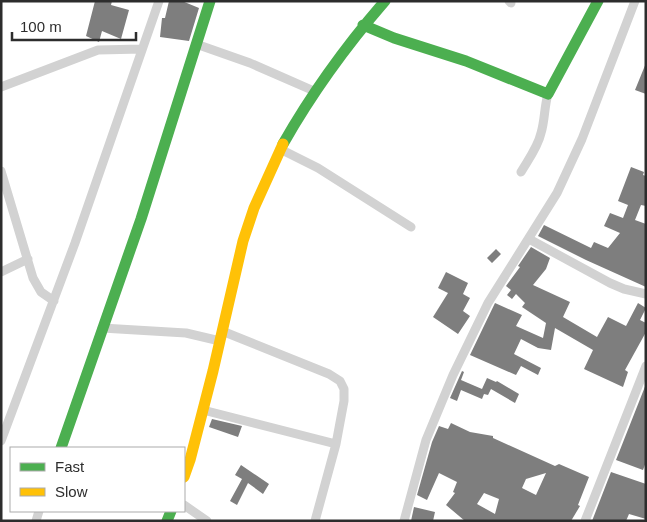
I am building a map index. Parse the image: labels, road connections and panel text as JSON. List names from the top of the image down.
{
  "legend": ["Fast", "Slow"],
  "scale_bar": "100 m"
}
